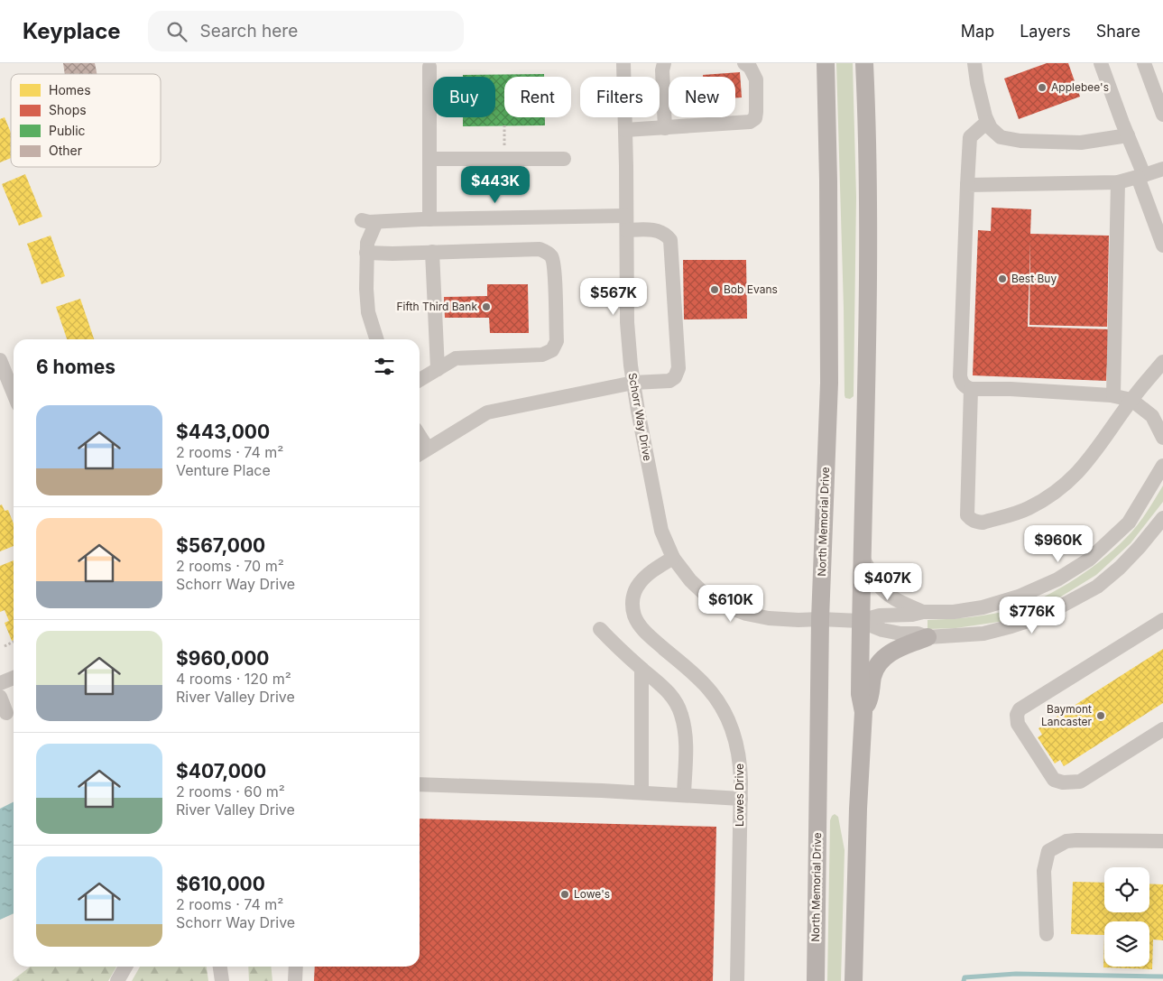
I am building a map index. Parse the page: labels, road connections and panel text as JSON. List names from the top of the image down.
{
  "streets": {
    "main road": ["North Memorial Drive"],
    "street": ["Schorr Way Drive", "Lowes Drive"]
  },
  "crossings": [
    ["Schorr Way Drive", "North Memorial Drive"],
    ["Schorr Way Drive", "Lowes Drive"]
  ],
  "places": [
    "Applebee's",
    "Best Buy",
    "Bob Evans",
    "Fifth Third Bank",
    "Baymont Lancaster",
    "Lowe's"
  ],
  "legend": [
    "Homes",
    "Shops",
    "Public",
    "Other"
  ],
  "page": {
    "header": "Keyplace",
    "search": "Search here",
    "nav": ["Map", "Layers", "Share"],
    "chip": [
      "Buy",
      "Rent",
      "Filters",
      "New"
    ],
    "price": [
      "$443K",
      "$567K",
      "$960K",
      "$407K",
      "$610K",
      "$776K"
    ],
    "heading": "6 homes",
    "list": [
      {
        "name": "$443,000",
        "note": "2 rooms · 74 m² · Venture Place"
      },
      {
        "name": "$567,000",
        "note": "2 rooms · 70 m² · Schorr Way Drive"
      },
      {
        "name": "$960,000",
        "note": "4 rooms · 120 m² · River Valley Drive"
      },
      {
        "name": "$407,000",
        "note": "2 rooms · 60 m² · River Valley Drive"
      },
      {
        "name": "$610,000",
        "note": "2 rooms · 74 m² · Schorr Way Drive"
      }
    ]
  }
}
